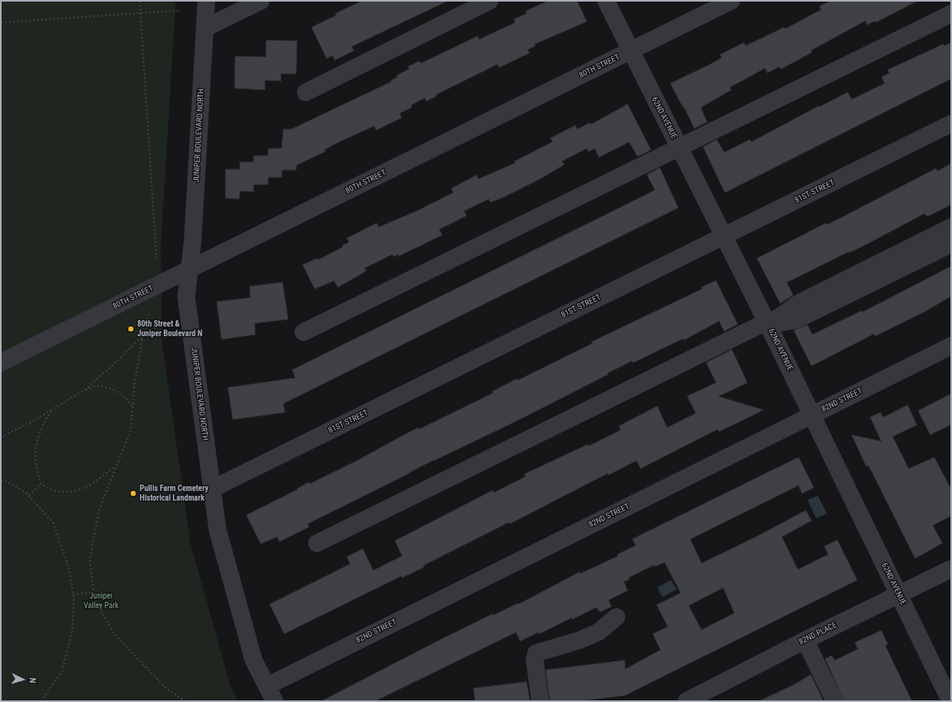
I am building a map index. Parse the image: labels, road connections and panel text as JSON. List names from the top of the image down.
{
  "streets": {
    "street": [
      "80TH STREET",
      "62ND AVENUE",
      "JUNIPER BOULEVARD NORTH",
      "81ST STREET",
      "82ND STREET",
      "82ND PLACE"
    ]
  },
  "crossings": [
    ["80TH STREET", "62ND AVENUE"],
    ["80TH STREET", "JUNIPER BOULEVARD NORTH"],
    ["62ND AVENUE", "81ST STREET"],
    ["62ND AVENUE", "82ND STREET"],
    ["62ND AVENUE", "82ND PLACE"],
    ["JUNIPER BOULEVARD NORTH", "81ST STREET"],
    ["JUNIPER BOULEVARD NORTH", "82ND STREET"]
  ],
  "parks": ["Juniper Valley Park"],
  "places": ["80th Street & Juniper Boulevard N", "Pullis Farm Cemetery Historical Landmark"],
  "north": "right"
}
